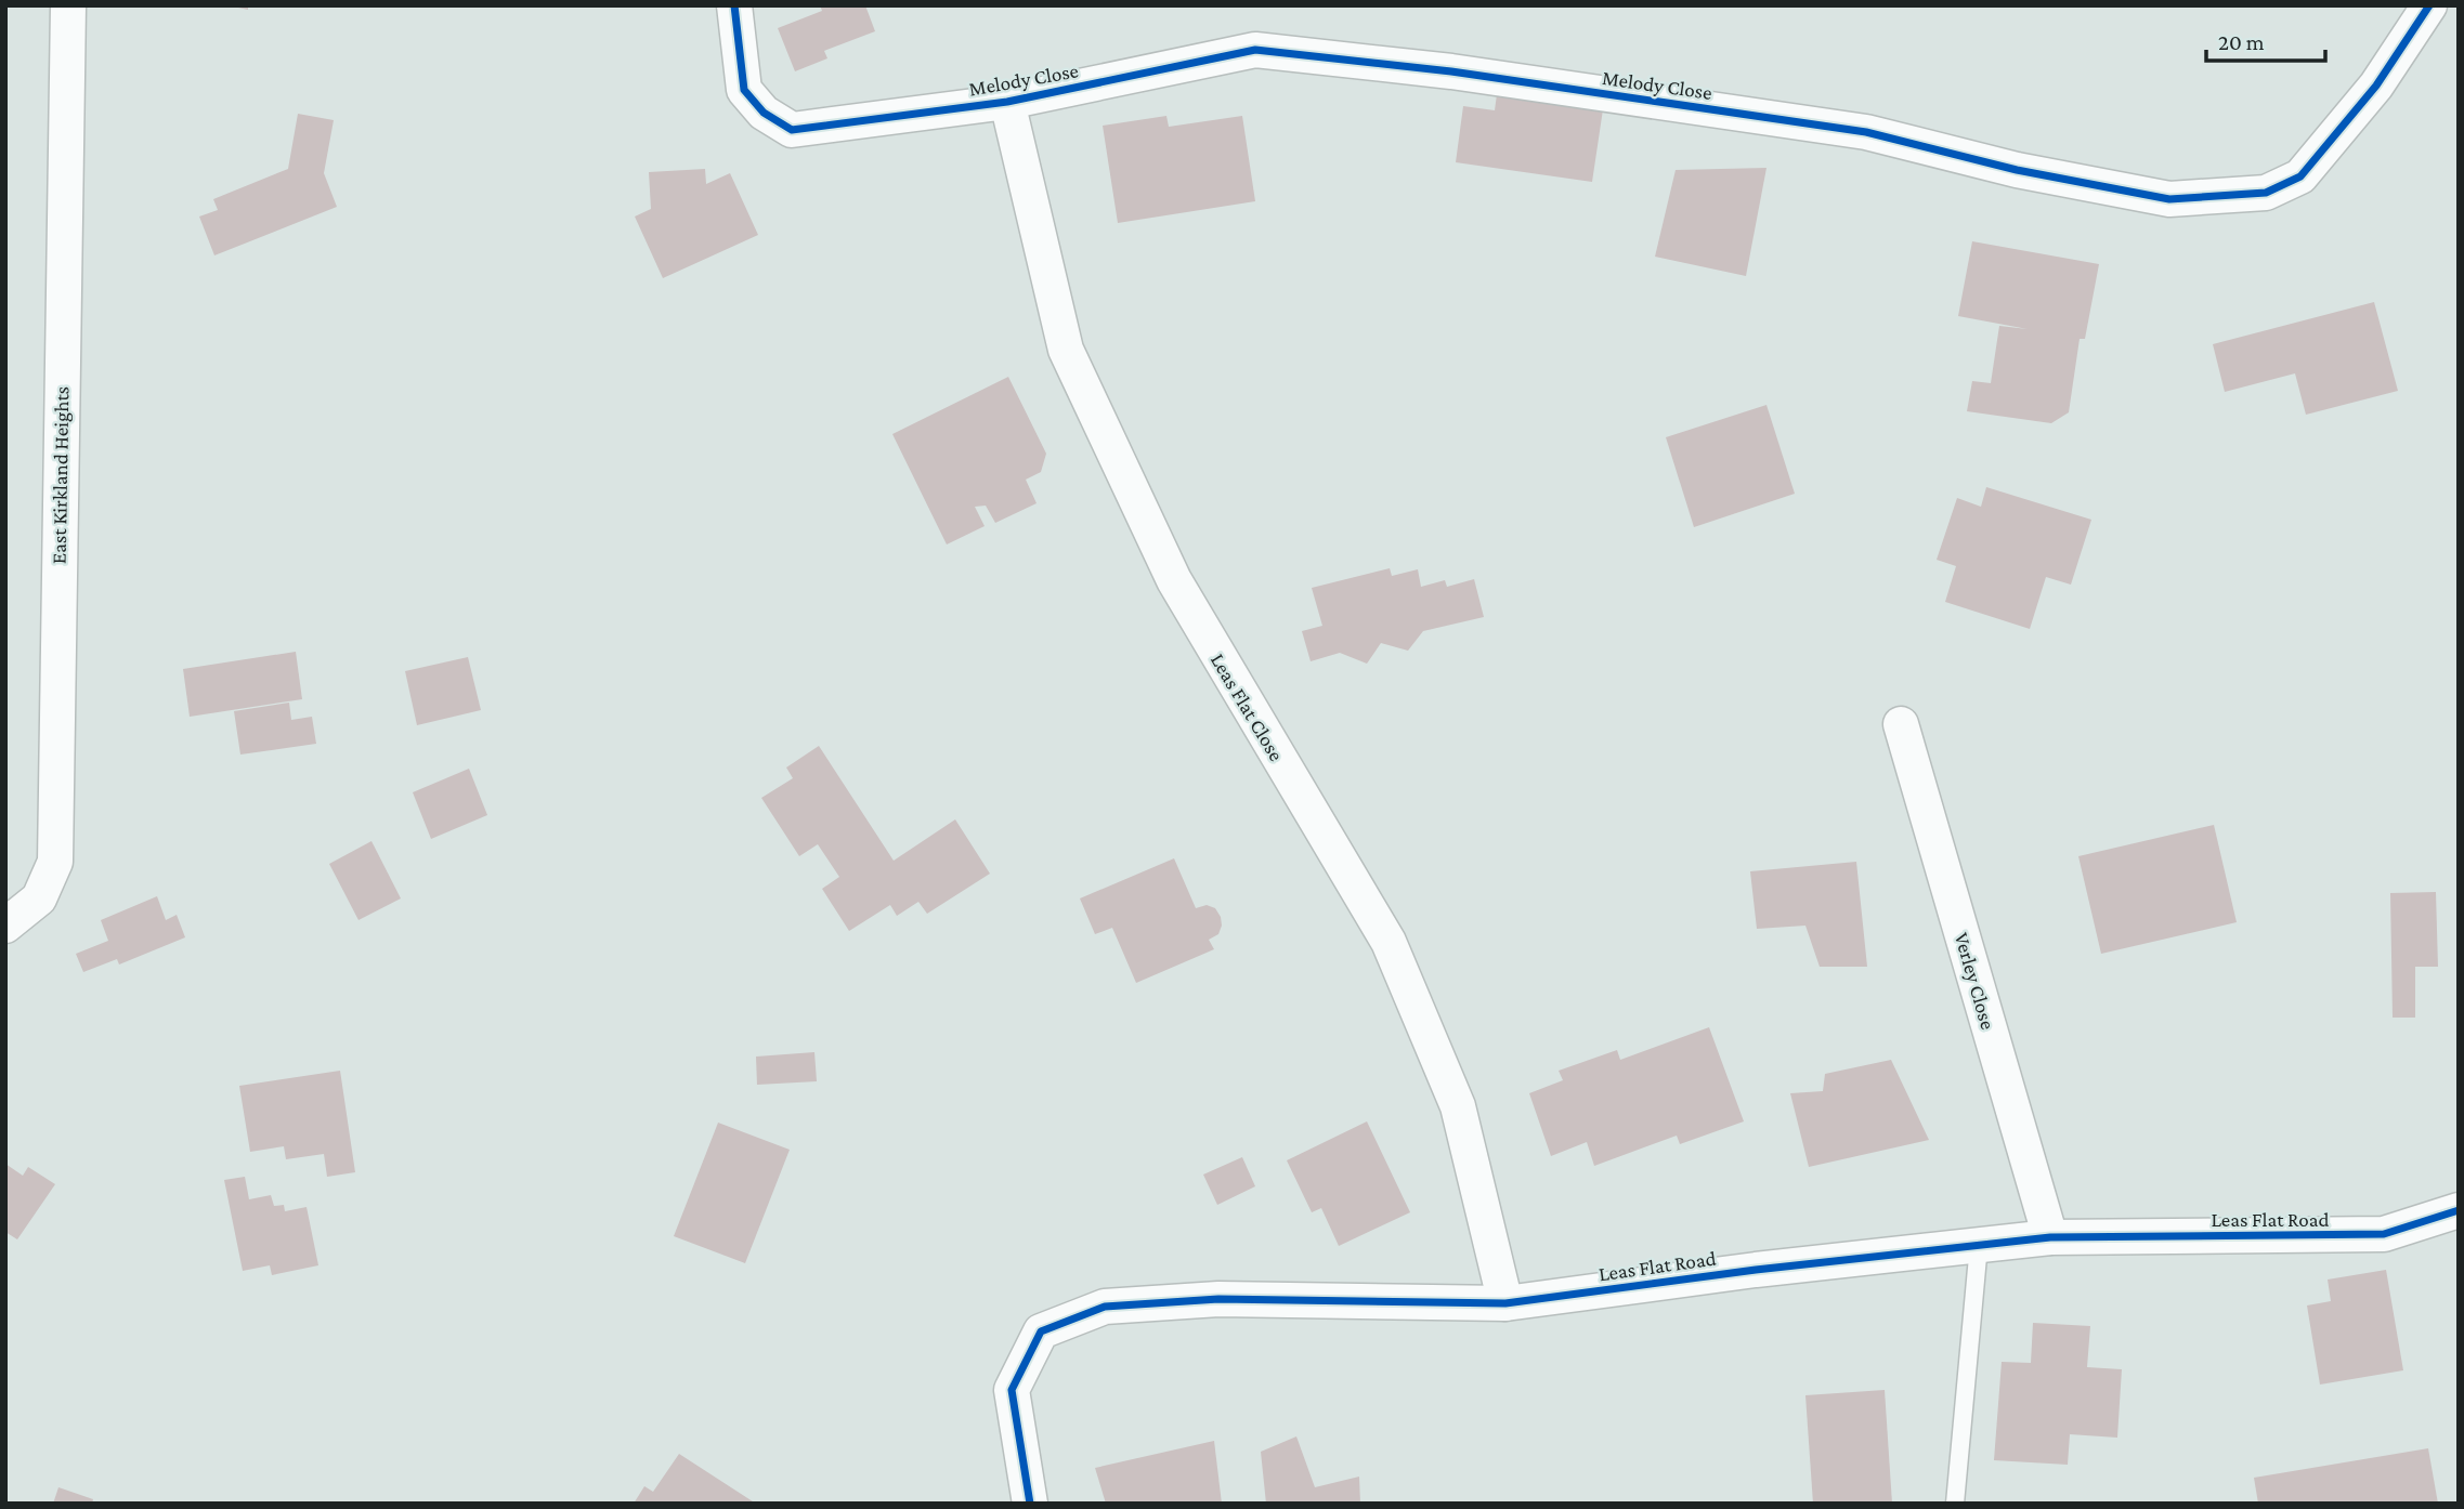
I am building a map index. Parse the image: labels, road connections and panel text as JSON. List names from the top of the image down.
{
  "streets": {
    "street": [
      "Melody Close",
      "East Kirkland Heights",
      "Leas Flat Close",
      "Verley Close",
      "Leas Flat Road"
    ]
  },
  "crossings": [
    ["Melody Close", "Leas Flat Close"],
    ["Leas Flat Close", "Leas Flat Road"],
    ["Verley Close", "Leas Flat Road"]
  ],
  "scale_bar": "20 m"
}
